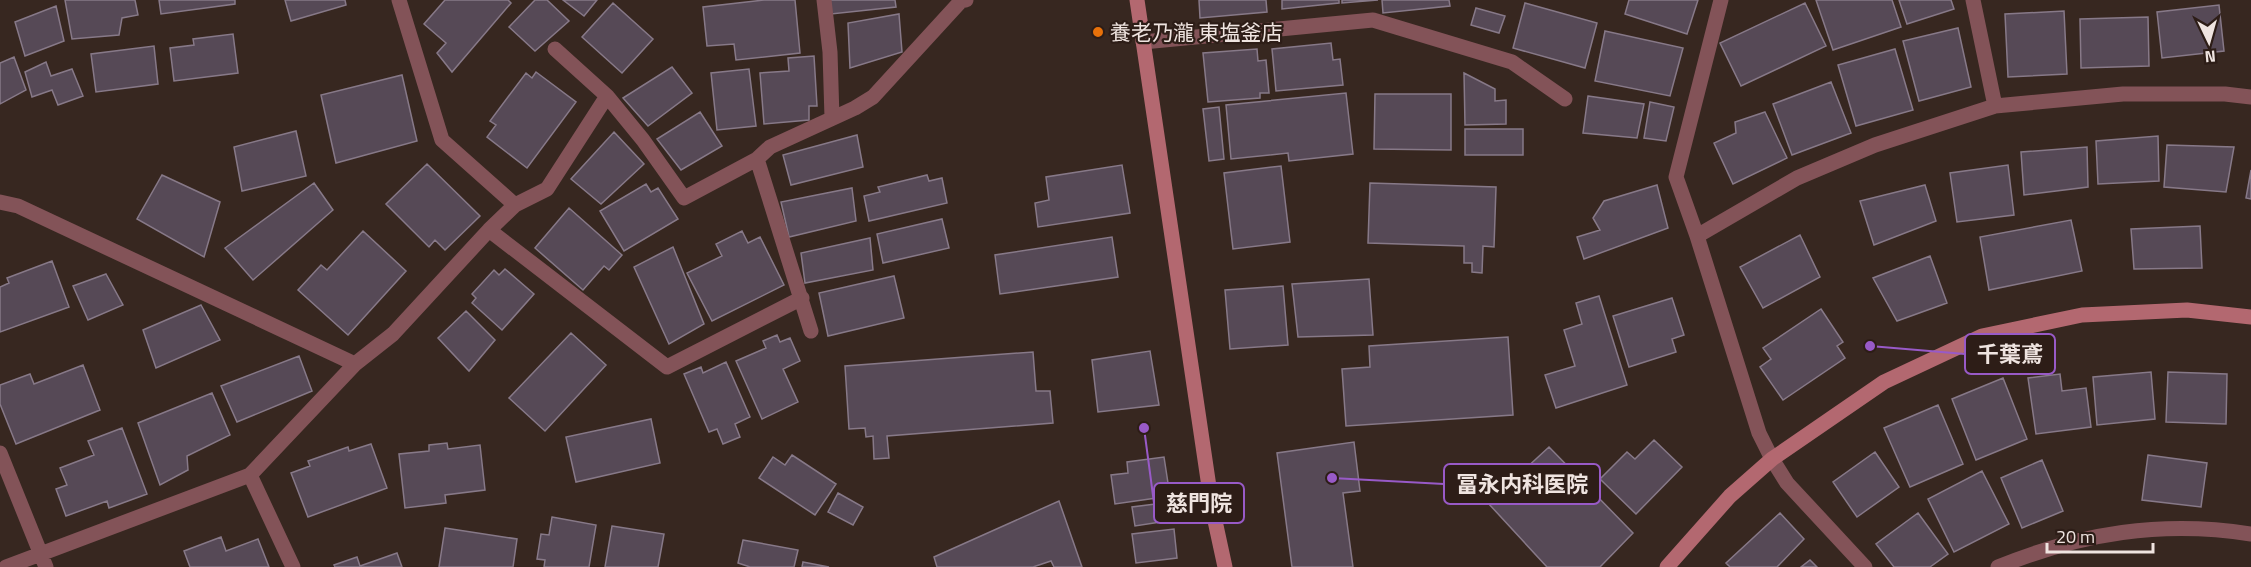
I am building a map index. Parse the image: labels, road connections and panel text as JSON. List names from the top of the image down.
{
  "places": [
    "養老乃瀧 東塩釜店",
    "千葉鳶",
    "慈門院",
    "冨永内科医院"
  ],
  "scale_bar": "20 m",
  "north": "bottom"
}
